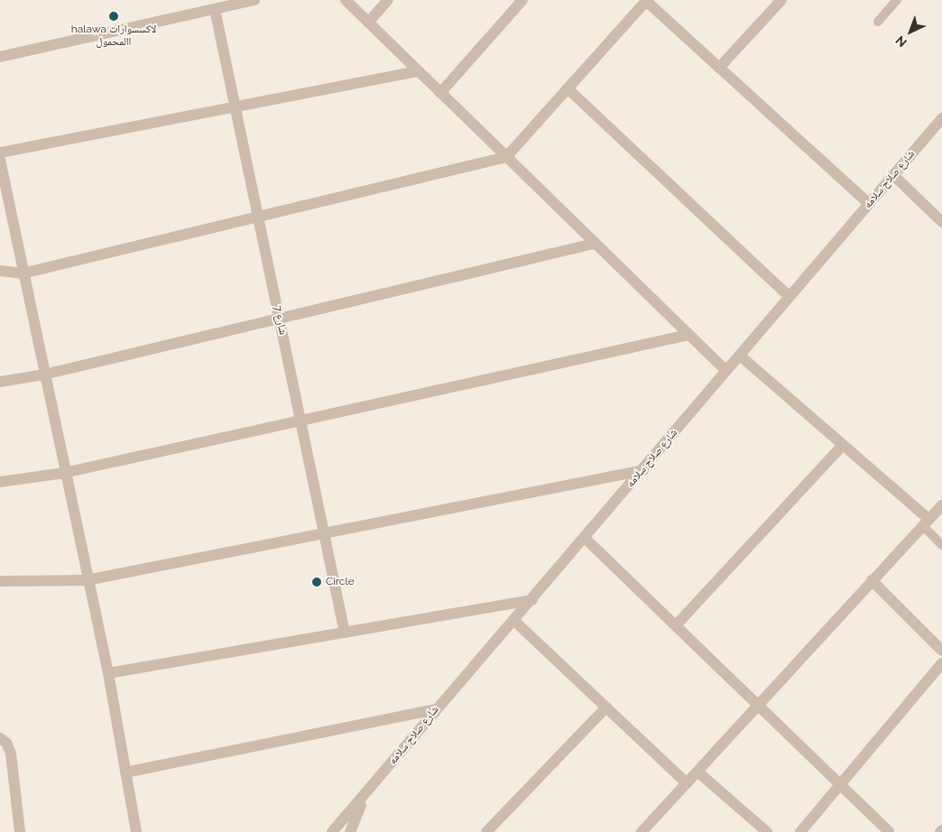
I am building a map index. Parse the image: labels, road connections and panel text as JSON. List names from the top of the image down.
{
  "streets": {
    "street": ["شارع صلاح سلامه", "شارع 7"]
  },
  "places": ["halawa لاكسسوارات االمحمول", "Circle"],
  "north": "bottom left"
}
